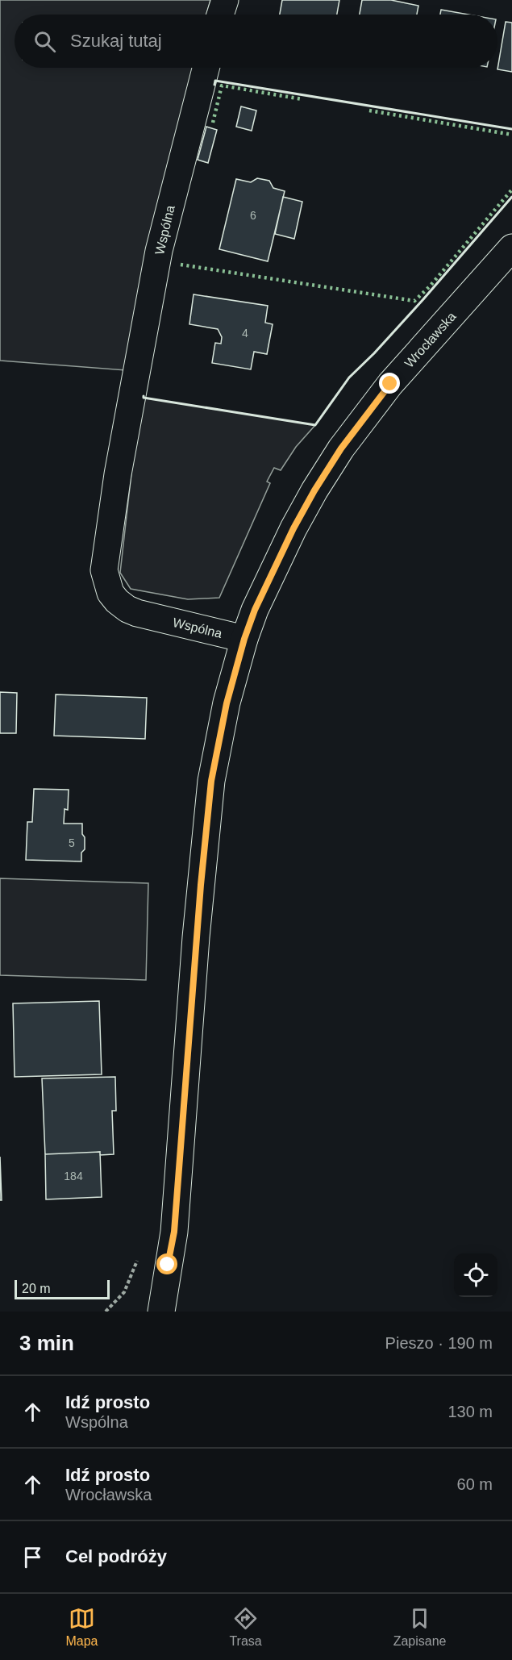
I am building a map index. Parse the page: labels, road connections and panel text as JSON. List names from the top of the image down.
{
  "streets": {
    "street": ["Wspólna", "Wrocławska"]
  },
  "crossings": [
    ["Wspólna", "Wrocławska"]
  ],
  "house_numbers": [
    "6",
    "4",
    "5",
    "184"
  ],
  "scale_bar": "20 m",
  "page": {
    "search": "Szukaj tutaj",
    "scale": "20 m",
    "heading": ["3 min", "Pieszo · 190 m"],
    "list": [
      ["Idź prosto", "Wspólna", "130 m"],
      ["Idź prosto", "Wrocławska", "60 m"],
      "Cel podróży"
    ],
    "nav": ["Mapa", "Trasa", "Zapisane"]
  }
}
